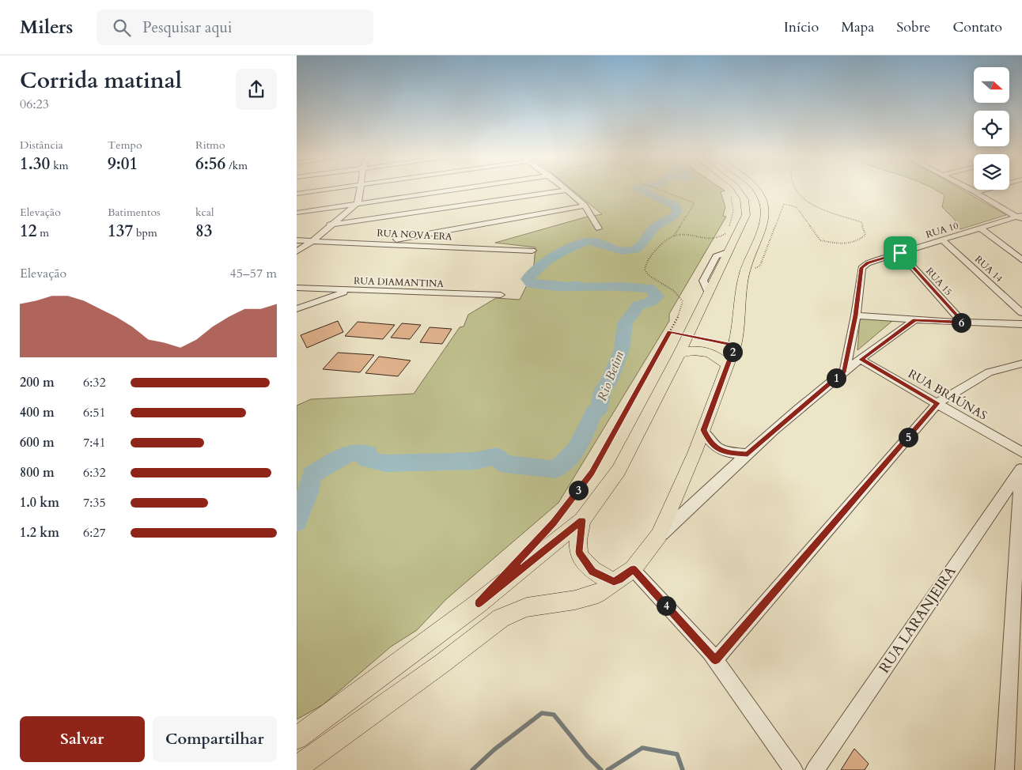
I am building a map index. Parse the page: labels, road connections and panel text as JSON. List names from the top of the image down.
{
  "streets": {
    "street": [
      "RUA 10",
      "RUA NOVA ERA",
      "RUA 14",
      "RUA 15",
      "RUA DIAMANTINA",
      "RUA BRAÚNAS",
      "RUA LARANJEIRA"
    ]
  },
  "crossings": [
    ["RUA 10", "RUA 14"],
    ["RUA 10", "RUA 15"]
  ],
  "water": ["Rio Betim"],
  "north": "right",
  "page": {
    "header": "Milers",
    "search": "Pesquisar aqui",
    "nav": [
      "Início",
      "Mapa",
      "Sobre",
      "Contato"
    ],
    "heading": ["Corrida matinal", "06:23"],
    "stats": [
      ["Distância", "1.30 km"],
      ["Tempo", "9:01"],
      ["Ritmo", "6:56 /km"],
      ["Elevação", "12 m"],
      ["Batimentos", "137 bpm"],
      ["kcal", "83"]
    ],
    "chart": ["Elevação", "45–57 m"],
    "pins": [
      "6",
      "2",
      "1",
      "5",
      "3",
      "4"
    ],
    "list": [
      {
        "name": "200 m",
        "note": "6:32"
      },
      {
        "name": "400 m",
        "note": "6:51"
      },
      {
        "name": "600 m",
        "note": "7:41"
      },
      {
        "name": "800 m",
        "note": "6:32"
      },
      {
        "name": "1.0 km",
        "note": "7:35"
      },
      {
        "name": "1.2 km",
        "note": "6:27"
      }
    ],
    "buttons": ["Salvar", "Compartilhar"]
  }
}
